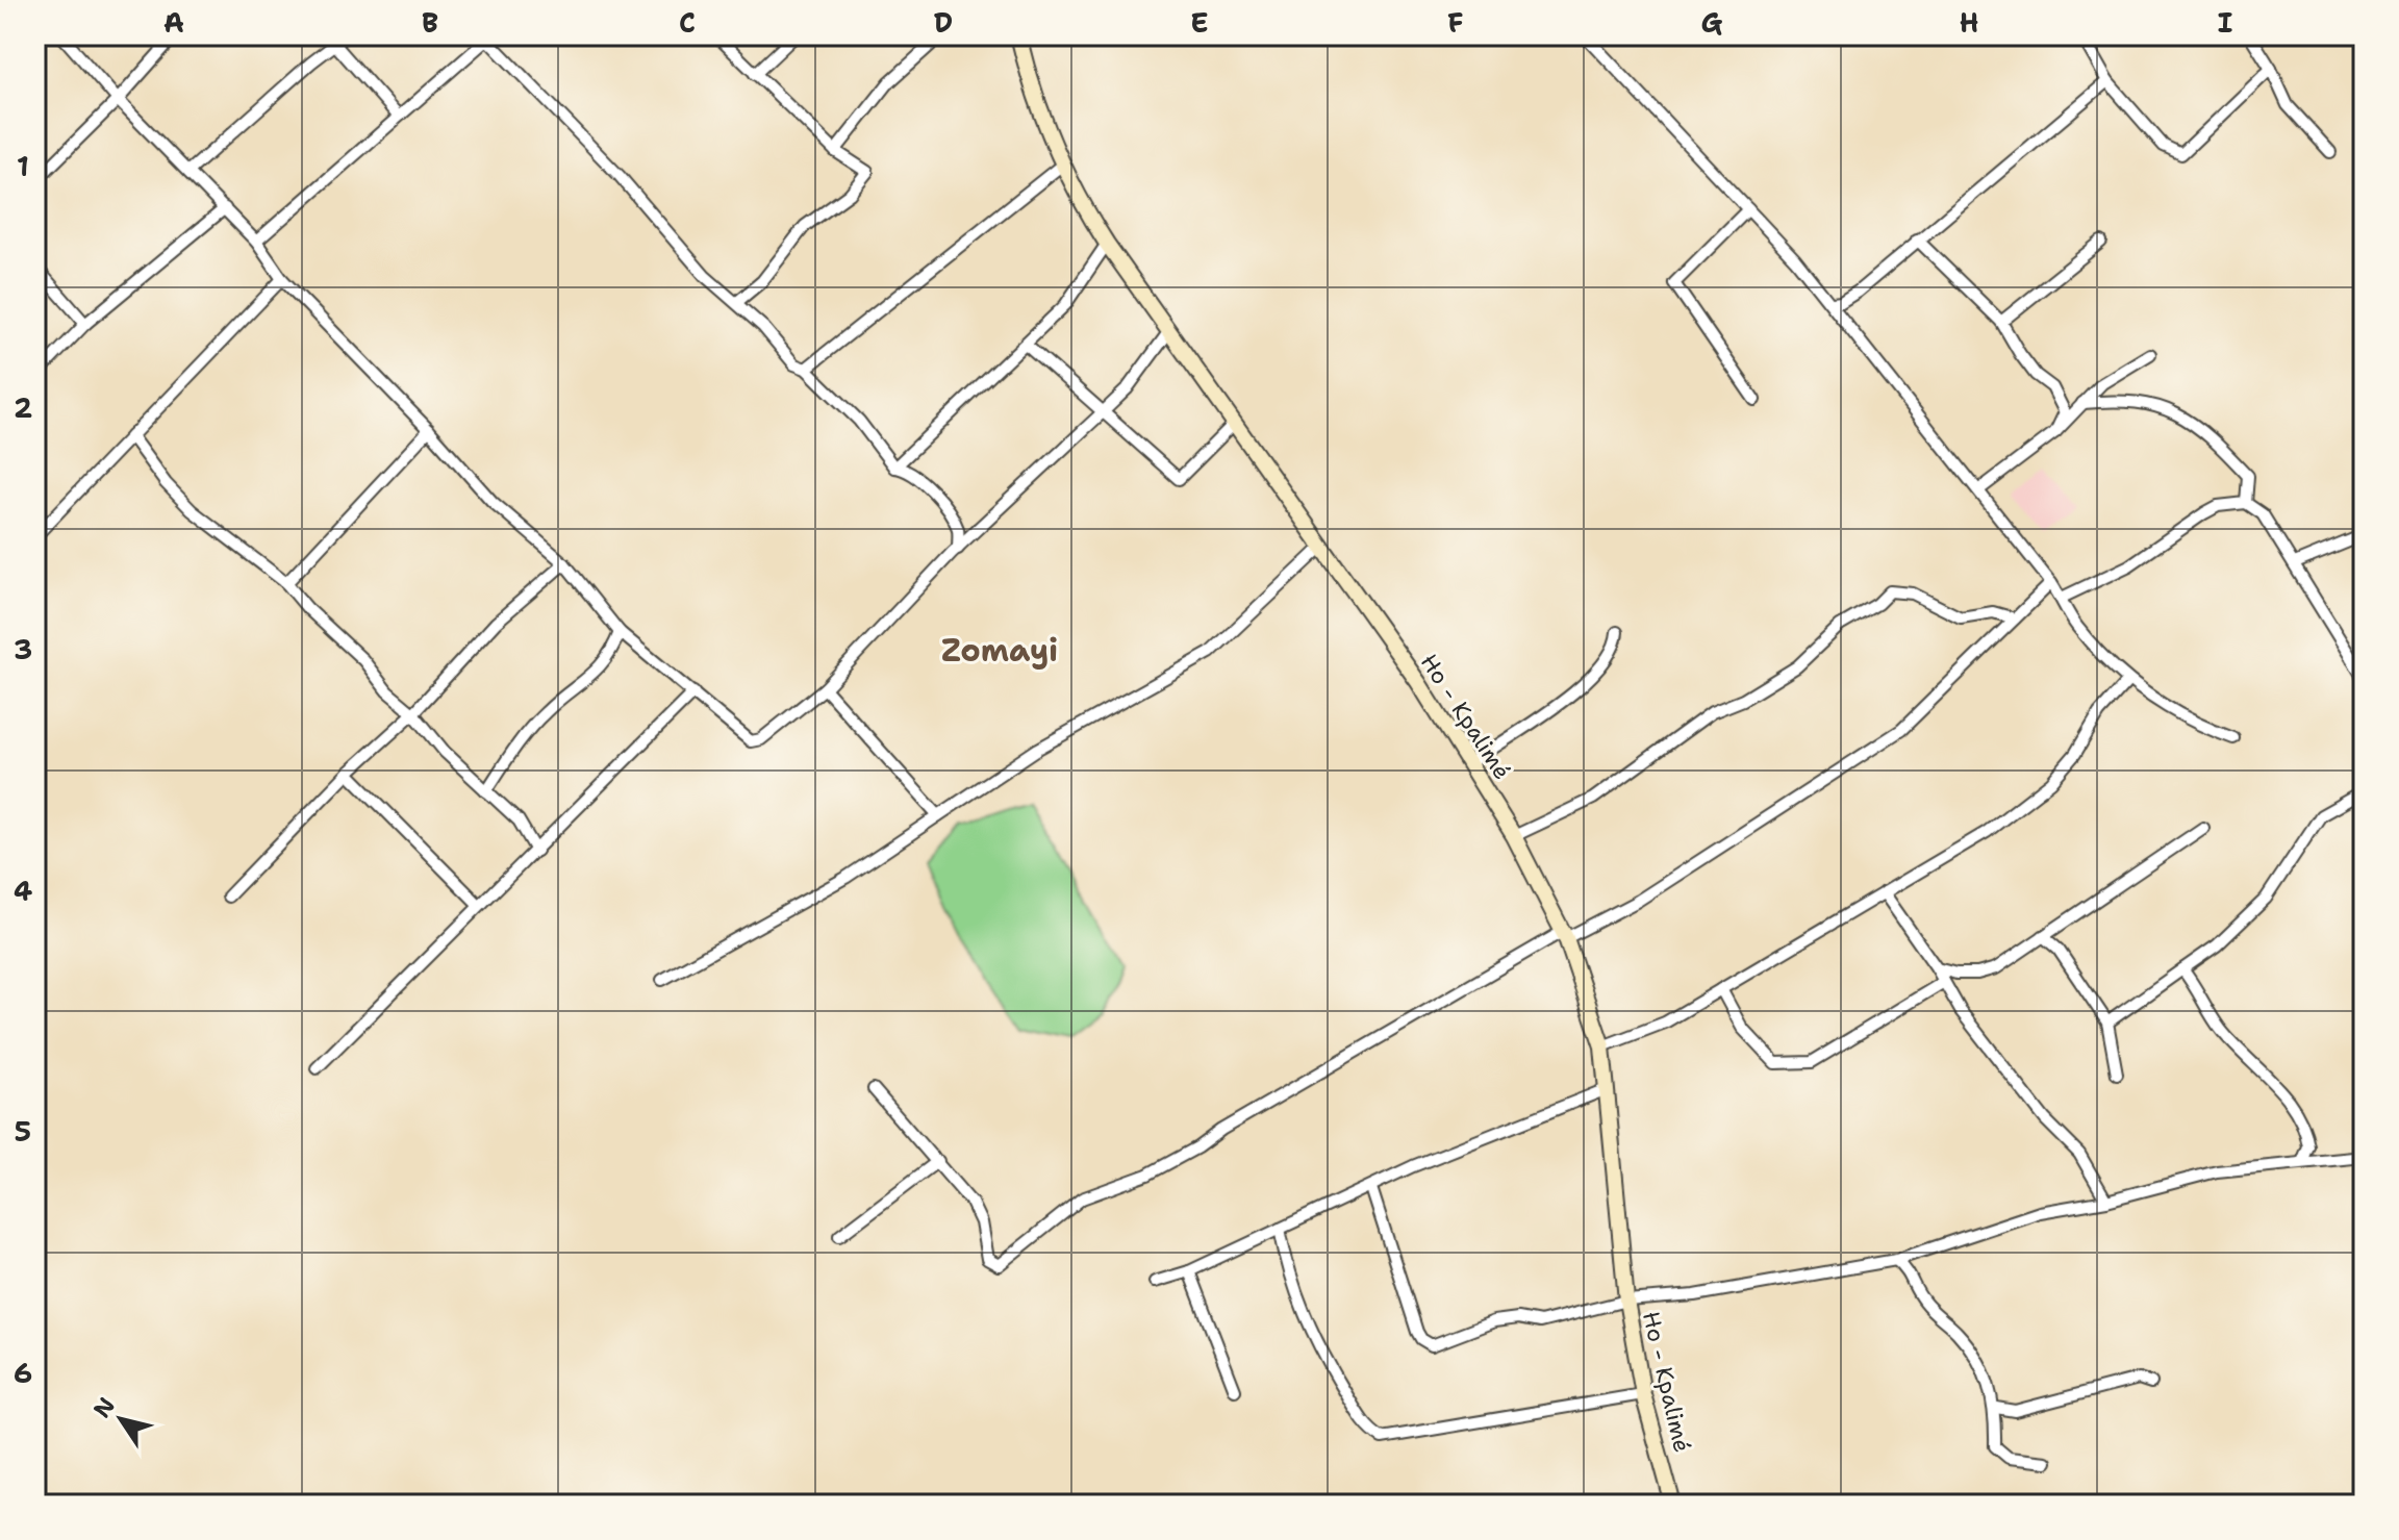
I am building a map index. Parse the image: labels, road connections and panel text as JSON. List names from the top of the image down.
{
  "streets": {
    "main road": ["Ho - Kpalimé"]
  },
  "districts": ["Zomayi"],
  "north": "top left",
  "grid": {
    "columns": [
      "A",
      "B",
      "C",
      "D",
      "E",
      "F",
      "G",
      "H",
      "I"
    ],
    "rows": [
      "1",
      "2",
      "3",
      "4",
      "5",
      "6"
    ]
  }
}
